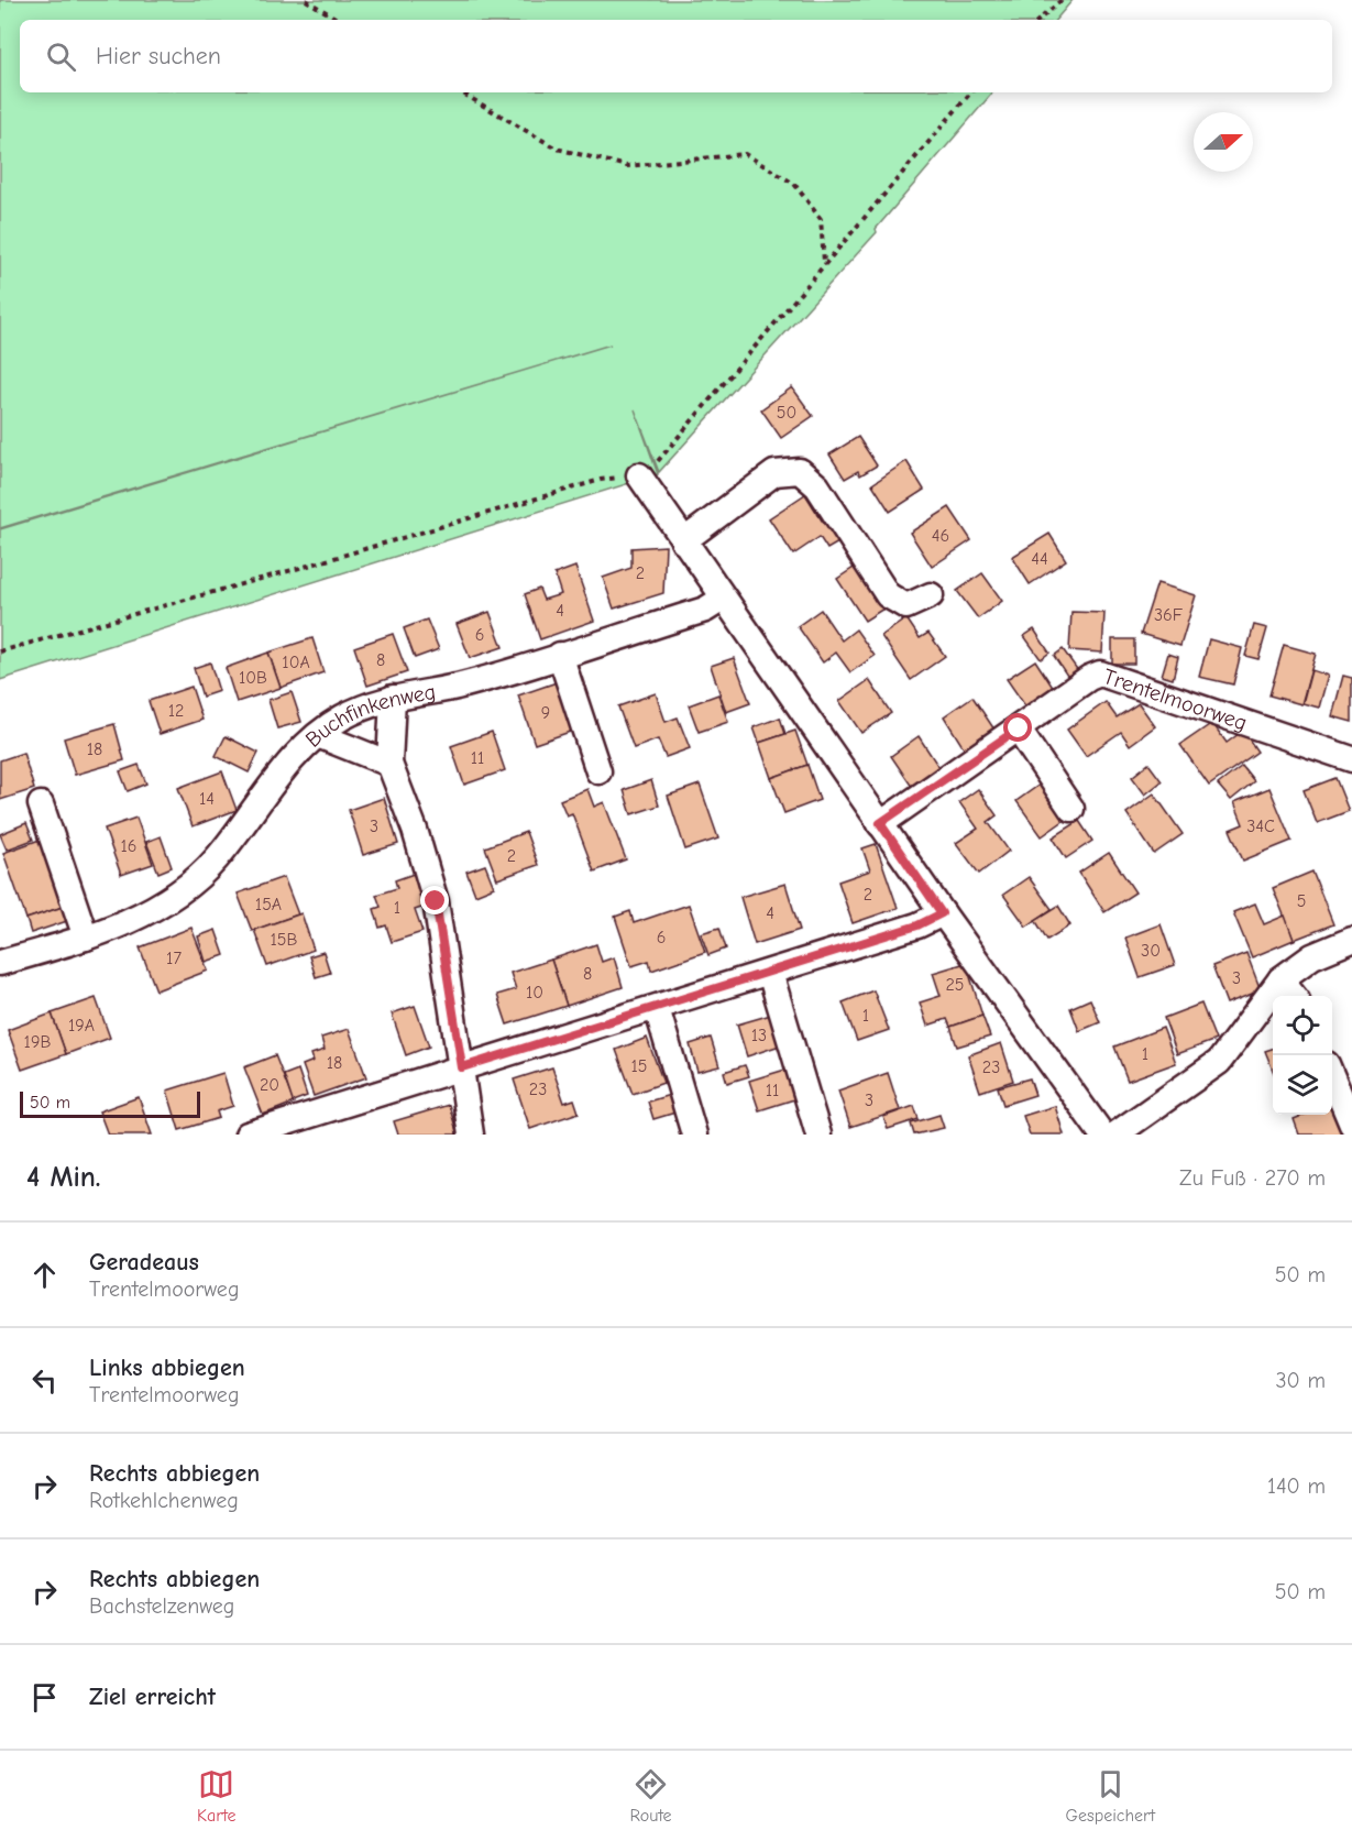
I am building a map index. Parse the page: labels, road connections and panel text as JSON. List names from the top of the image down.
{
  "streets": {
    "street": ["Trentelmoorweg", "Buchfinkenweg"]
  },
  "house_numbers": [
    "50",
    "46",
    "44",
    "2",
    "4",
    "36F",
    "6",
    "8",
    "10A",
    "10B",
    "12",
    "9",
    "18",
    "11",
    "14",
    "3",
    "34C",
    "16",
    "2",
    "2",
    "5",
    "15A",
    "1",
    "4",
    "6",
    "15B",
    "30",
    "17",
    "8",
    "3",
    "25",
    "10",
    "1",
    "19A",
    "13",
    "19B",
    "1",
    "18",
    "15",
    "23",
    "20",
    "23",
    "11",
    "3"
  ],
  "scale_bar": "50 m",
  "north": "right",
  "page": {
    "search": "Hier suchen",
    "scale": "50 m",
    "heading": ["4 Min.", "Zu Fuß · 270 m"],
    "list": [
      ["Geradeaus", "Trentelmoorweg", "50 m"],
      ["Links abbiegen", "Trentelmoorweg", "30 m"],
      ["Rechts abbiegen", "Rotkehlchenweg", "140 m"],
      ["Rechts abbiegen", "Bachstelzenweg", "50 m"],
      "Ziel erreicht"
    ],
    "nav": ["Karte", "Route", "Gespeichert"]
  }
}
